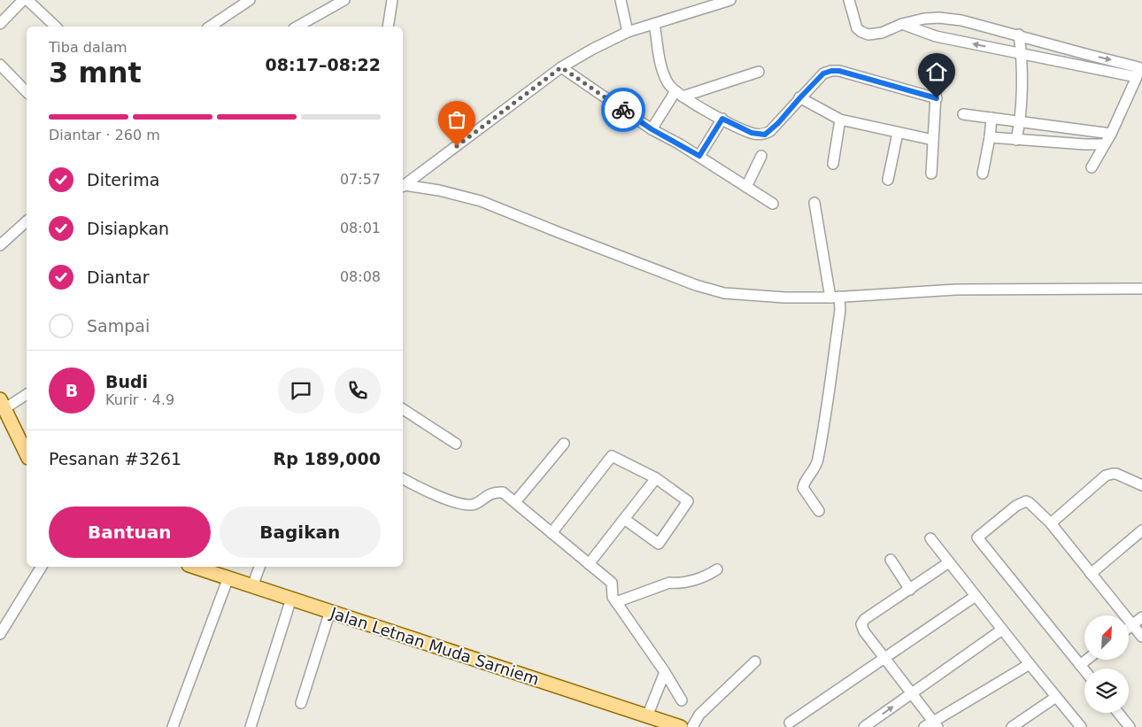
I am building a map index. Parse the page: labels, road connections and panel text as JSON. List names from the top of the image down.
{
  "streets": {
    "main road": ["Jalan Letnan Muda Sarniem"]
  },
  "north": "top right",
  "page": {
    "heading": ["3 mnt", "Tiba dalam", "08:17–08:22"],
    "panel": [
      "Budi",
      "Kurir · 4.9",
      "Pesanan #3261",
      "Rp 189,000"
    ],
    "bar": "Diantar · 260 m",
    "list": [
      ["Diterima", "07:57"],
      ["Disiapkan", "08:01"],
      ["Diantar", "08:08"],
      "Sampai"
    ],
    "round": "B",
    "buttons": ["Bantuan", "Bagikan"]
  }
}
